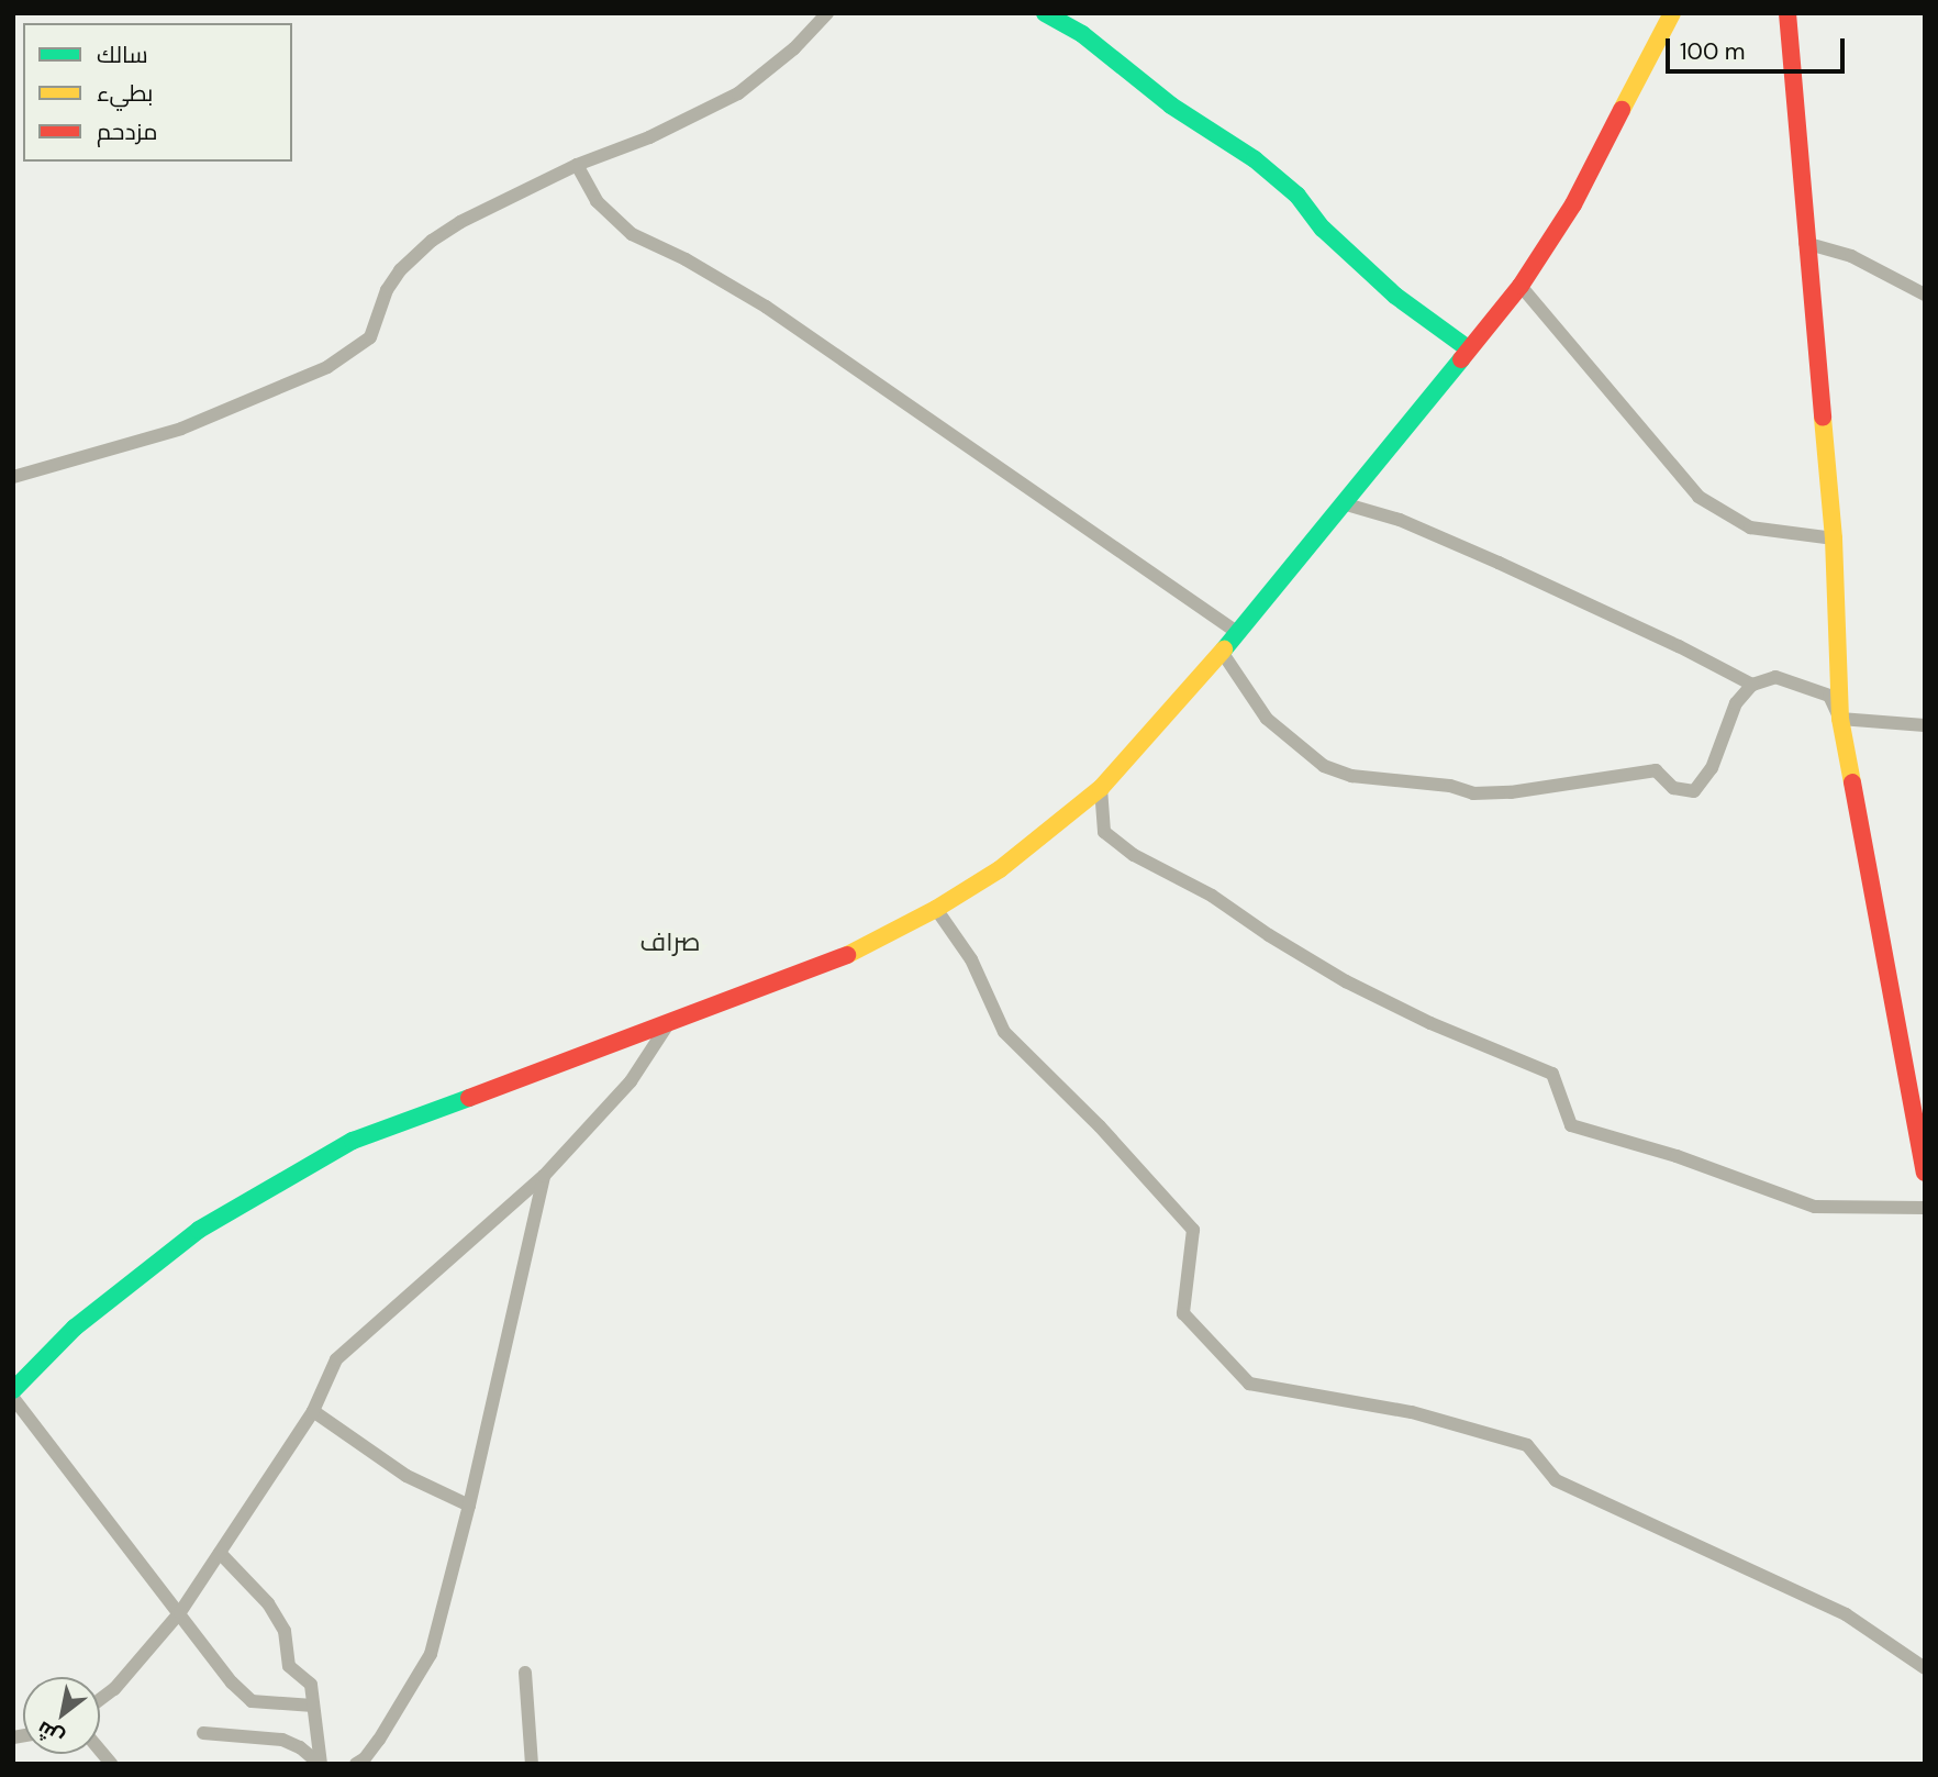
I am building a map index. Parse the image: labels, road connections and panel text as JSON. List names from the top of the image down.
{
  "districts": ["صراف"],
  "legend": ["سالك", "بطيء", "مزدحم"],
  "scale_bar": "100 m",
  "north": "bottom left"
}
